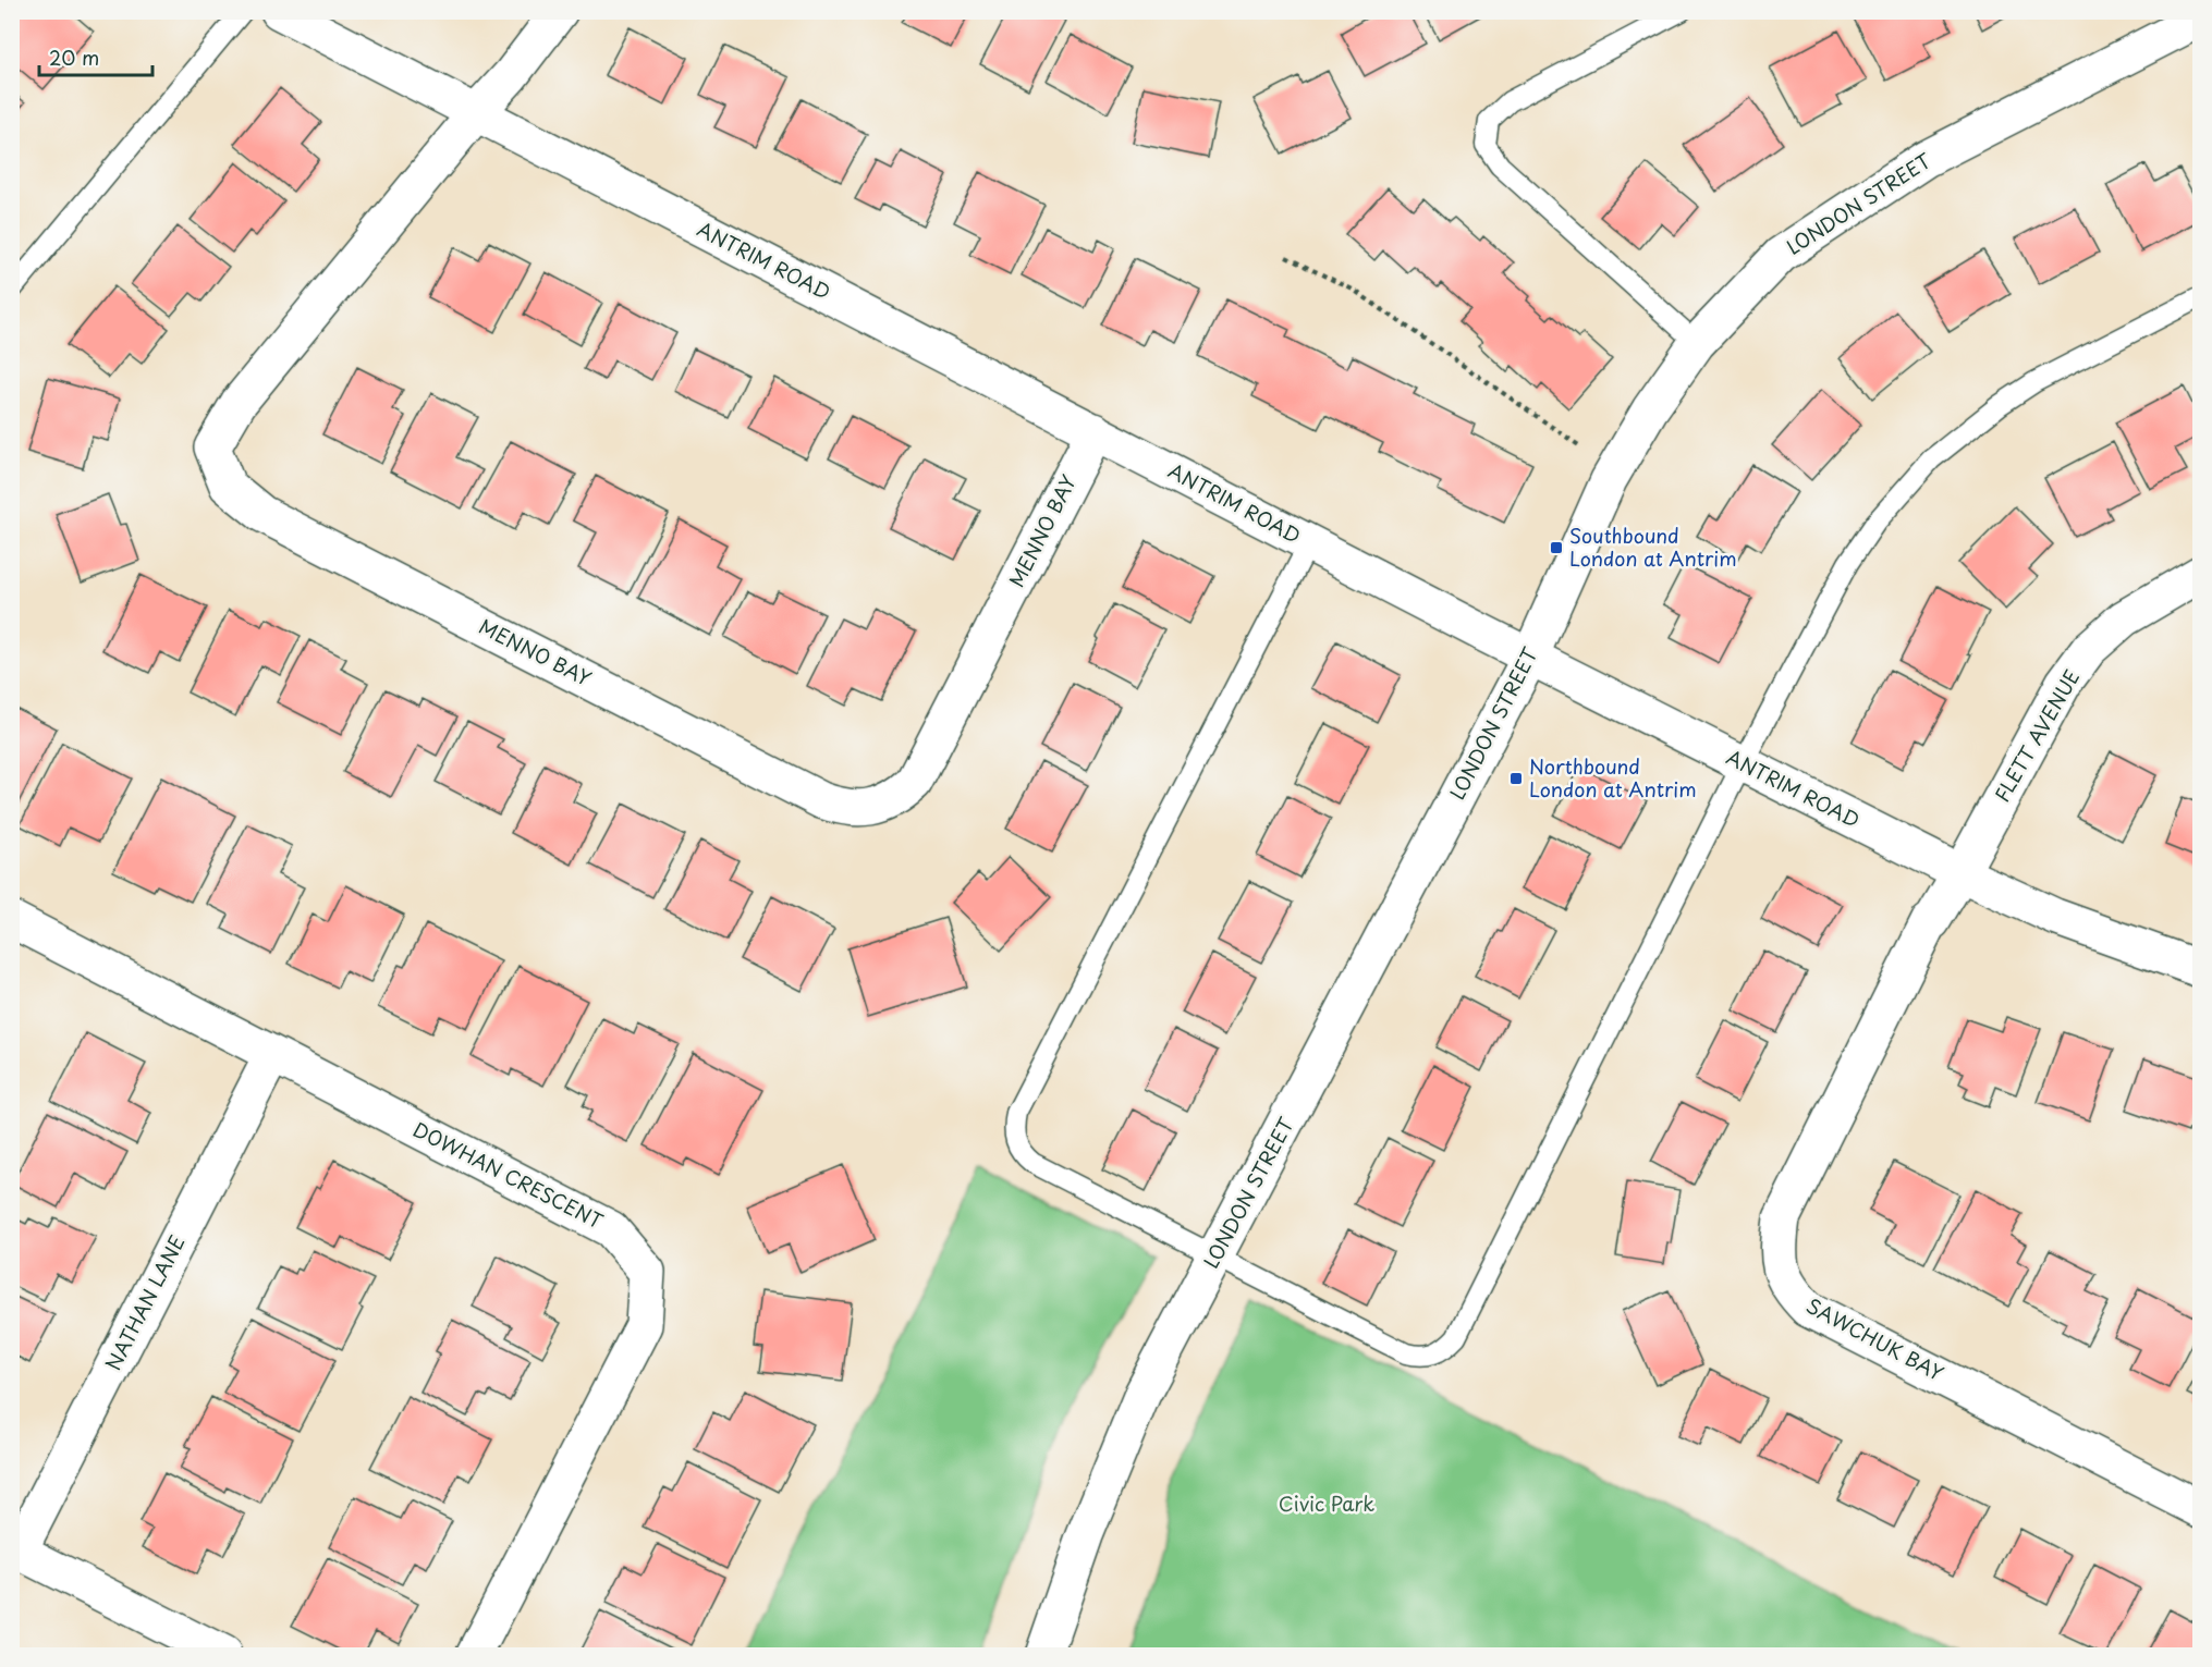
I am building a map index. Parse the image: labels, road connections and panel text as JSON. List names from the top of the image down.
{
  "streets": {
    "street": [
      "LONDON STREET",
      "ANTRIM ROAD",
      "MENNO BAY",
      "FLETT AVENUE",
      "DOWHAN CRESCENT",
      "NATHAN LANE",
      "SAWCHUK BAY"
    ]
  },
  "crossings": [
    ["LONDON STREET", "ANTRIM ROAD"],
    ["ANTRIM ROAD", "MENNO BAY"],
    ["ANTRIM ROAD", "FLETT AVENUE"],
    ["ANTRIM ROAD", "SAWCHUK BAY"],
    ["FLETT AVENUE", "SAWCHUK BAY"],
    ["DOWHAN CRESCENT", "NATHAN LANE"]
  ],
  "parks": ["Civic Park"],
  "places": {
    "transit": ["Southbound London at Antrim", "Northbound London at Antrim"]
  },
  "scale_bar": "20 m"
}
